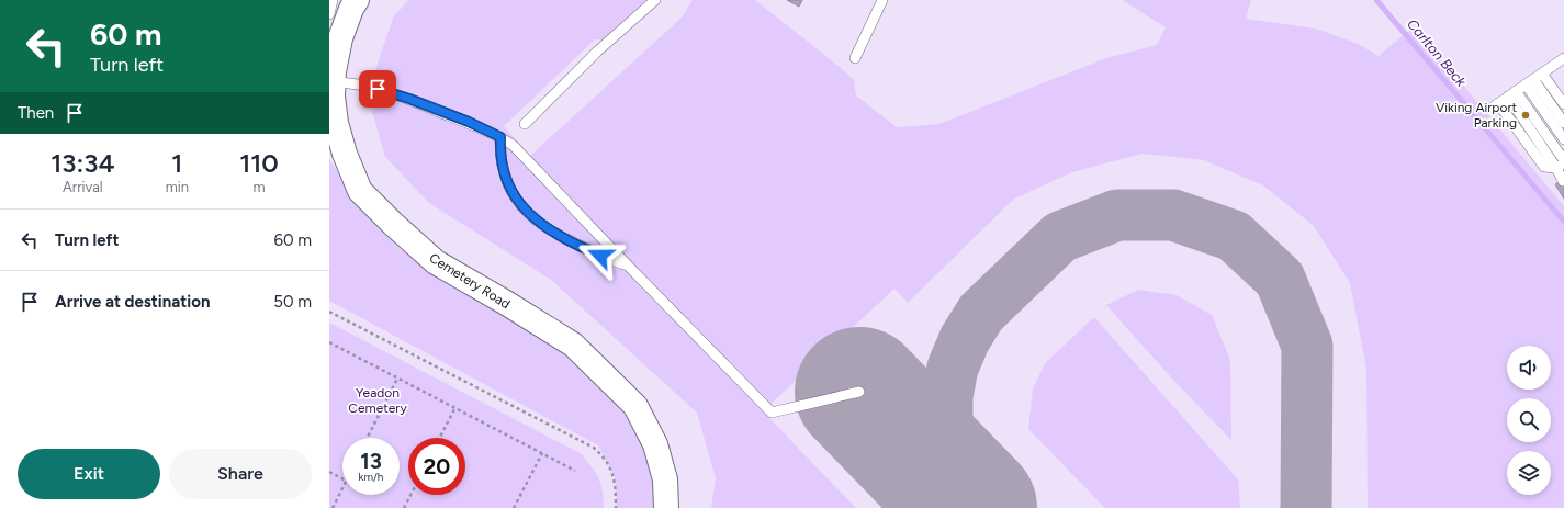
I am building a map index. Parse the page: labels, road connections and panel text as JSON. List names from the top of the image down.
{
  "streets": {
    "street": ["Cemetery Road"]
  },
  "water": ["Carlton Beck"],
  "parks": ["Yeadon Cemetery"],
  "places": ["Viking Airport Parking"],
  "page": {
    "turn": ["60 m", "Turn left"],
    "then": "Then",
    "eta": [
      "13:34",
      "Arrival",
      "1",
      "min",
      "110",
      "m"
    ],
    "list": [
      {
        "name": "Turn left",
        "value": "60 m"
      },
      {
        "name": "Arrive at destination",
        "value": "50 m"
      }
    ],
    "speed": "13 km/h",
    "limit": "20",
    "buttons": ["Exit", "Share"]
  }
}
